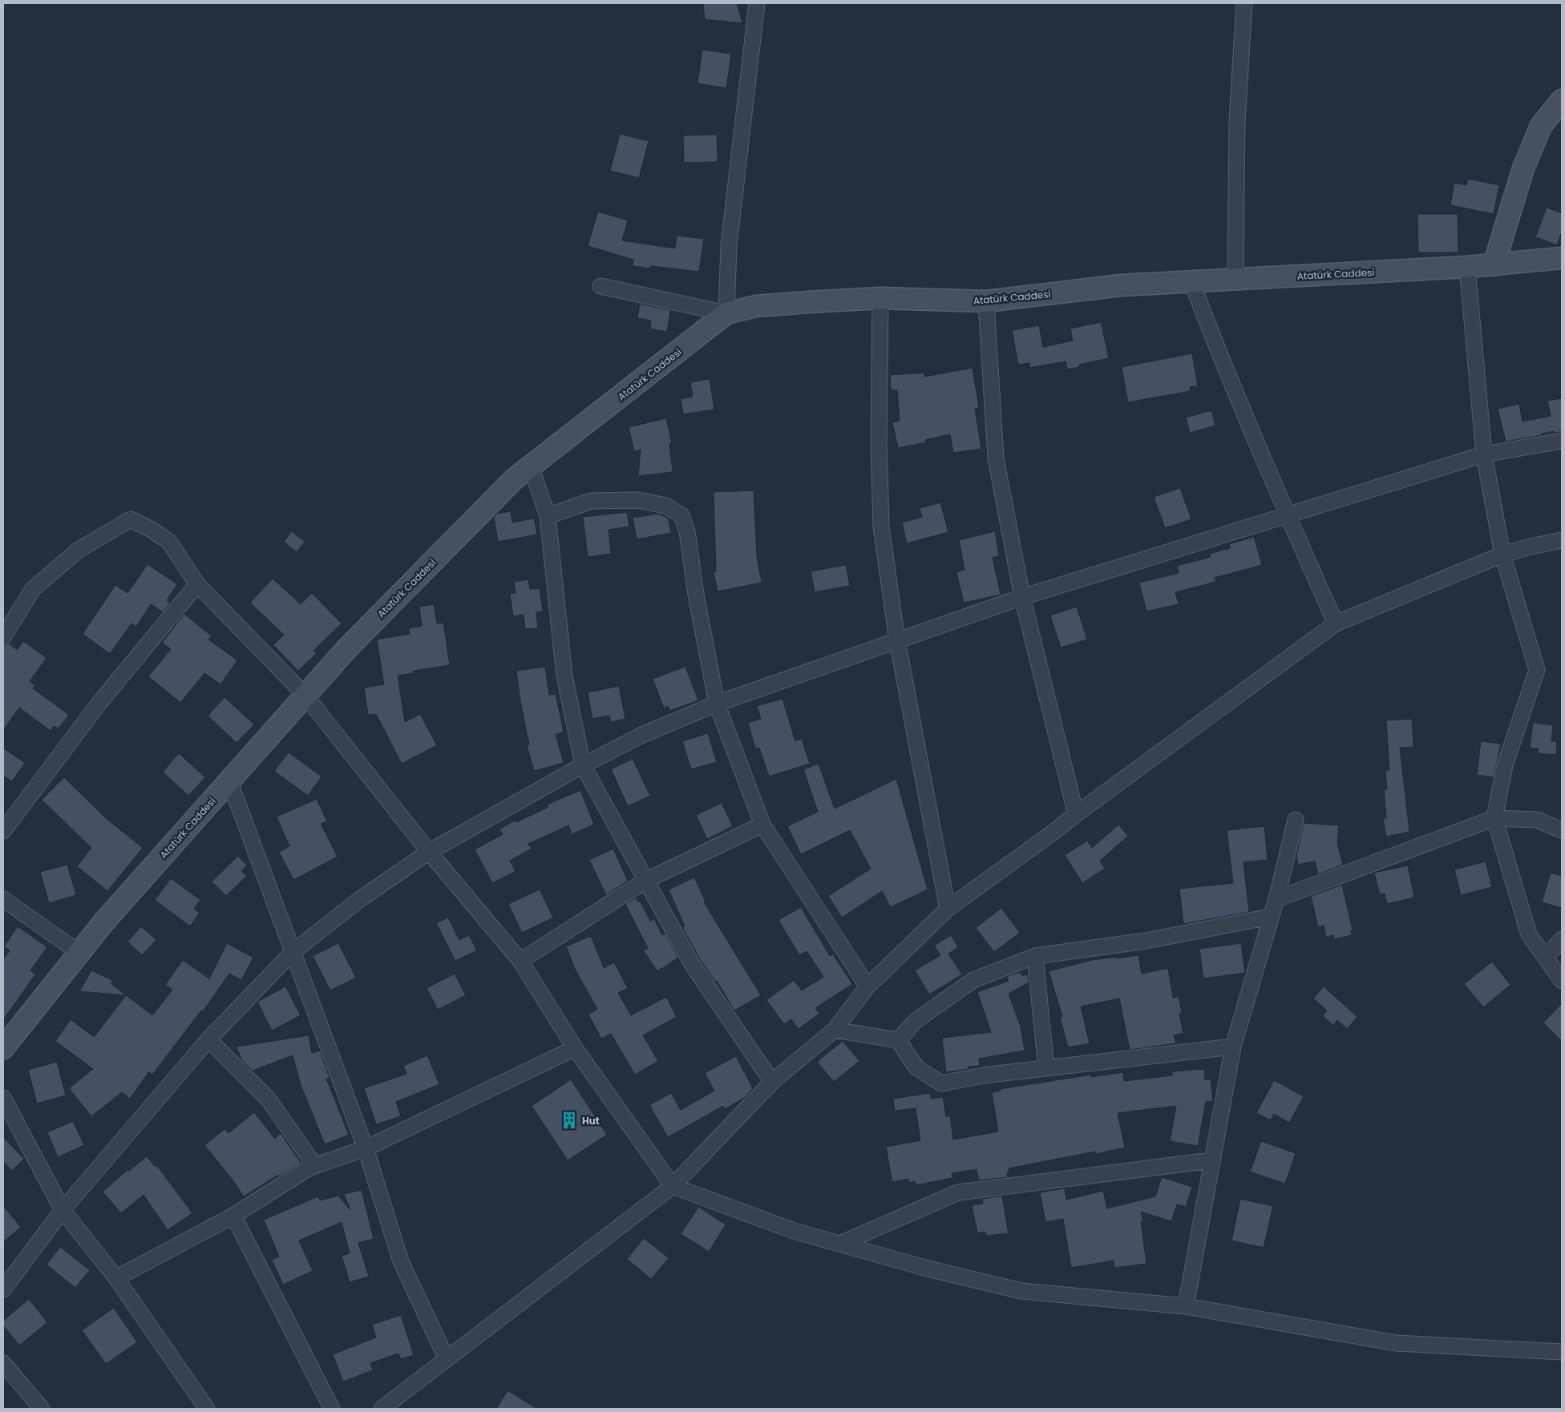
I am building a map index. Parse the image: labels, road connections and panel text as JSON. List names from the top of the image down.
{
  "streets": {
    "street": ["Atatürk Caddesi"]
  },
  "places": {
    "building": ["Hut"]
  }
}
